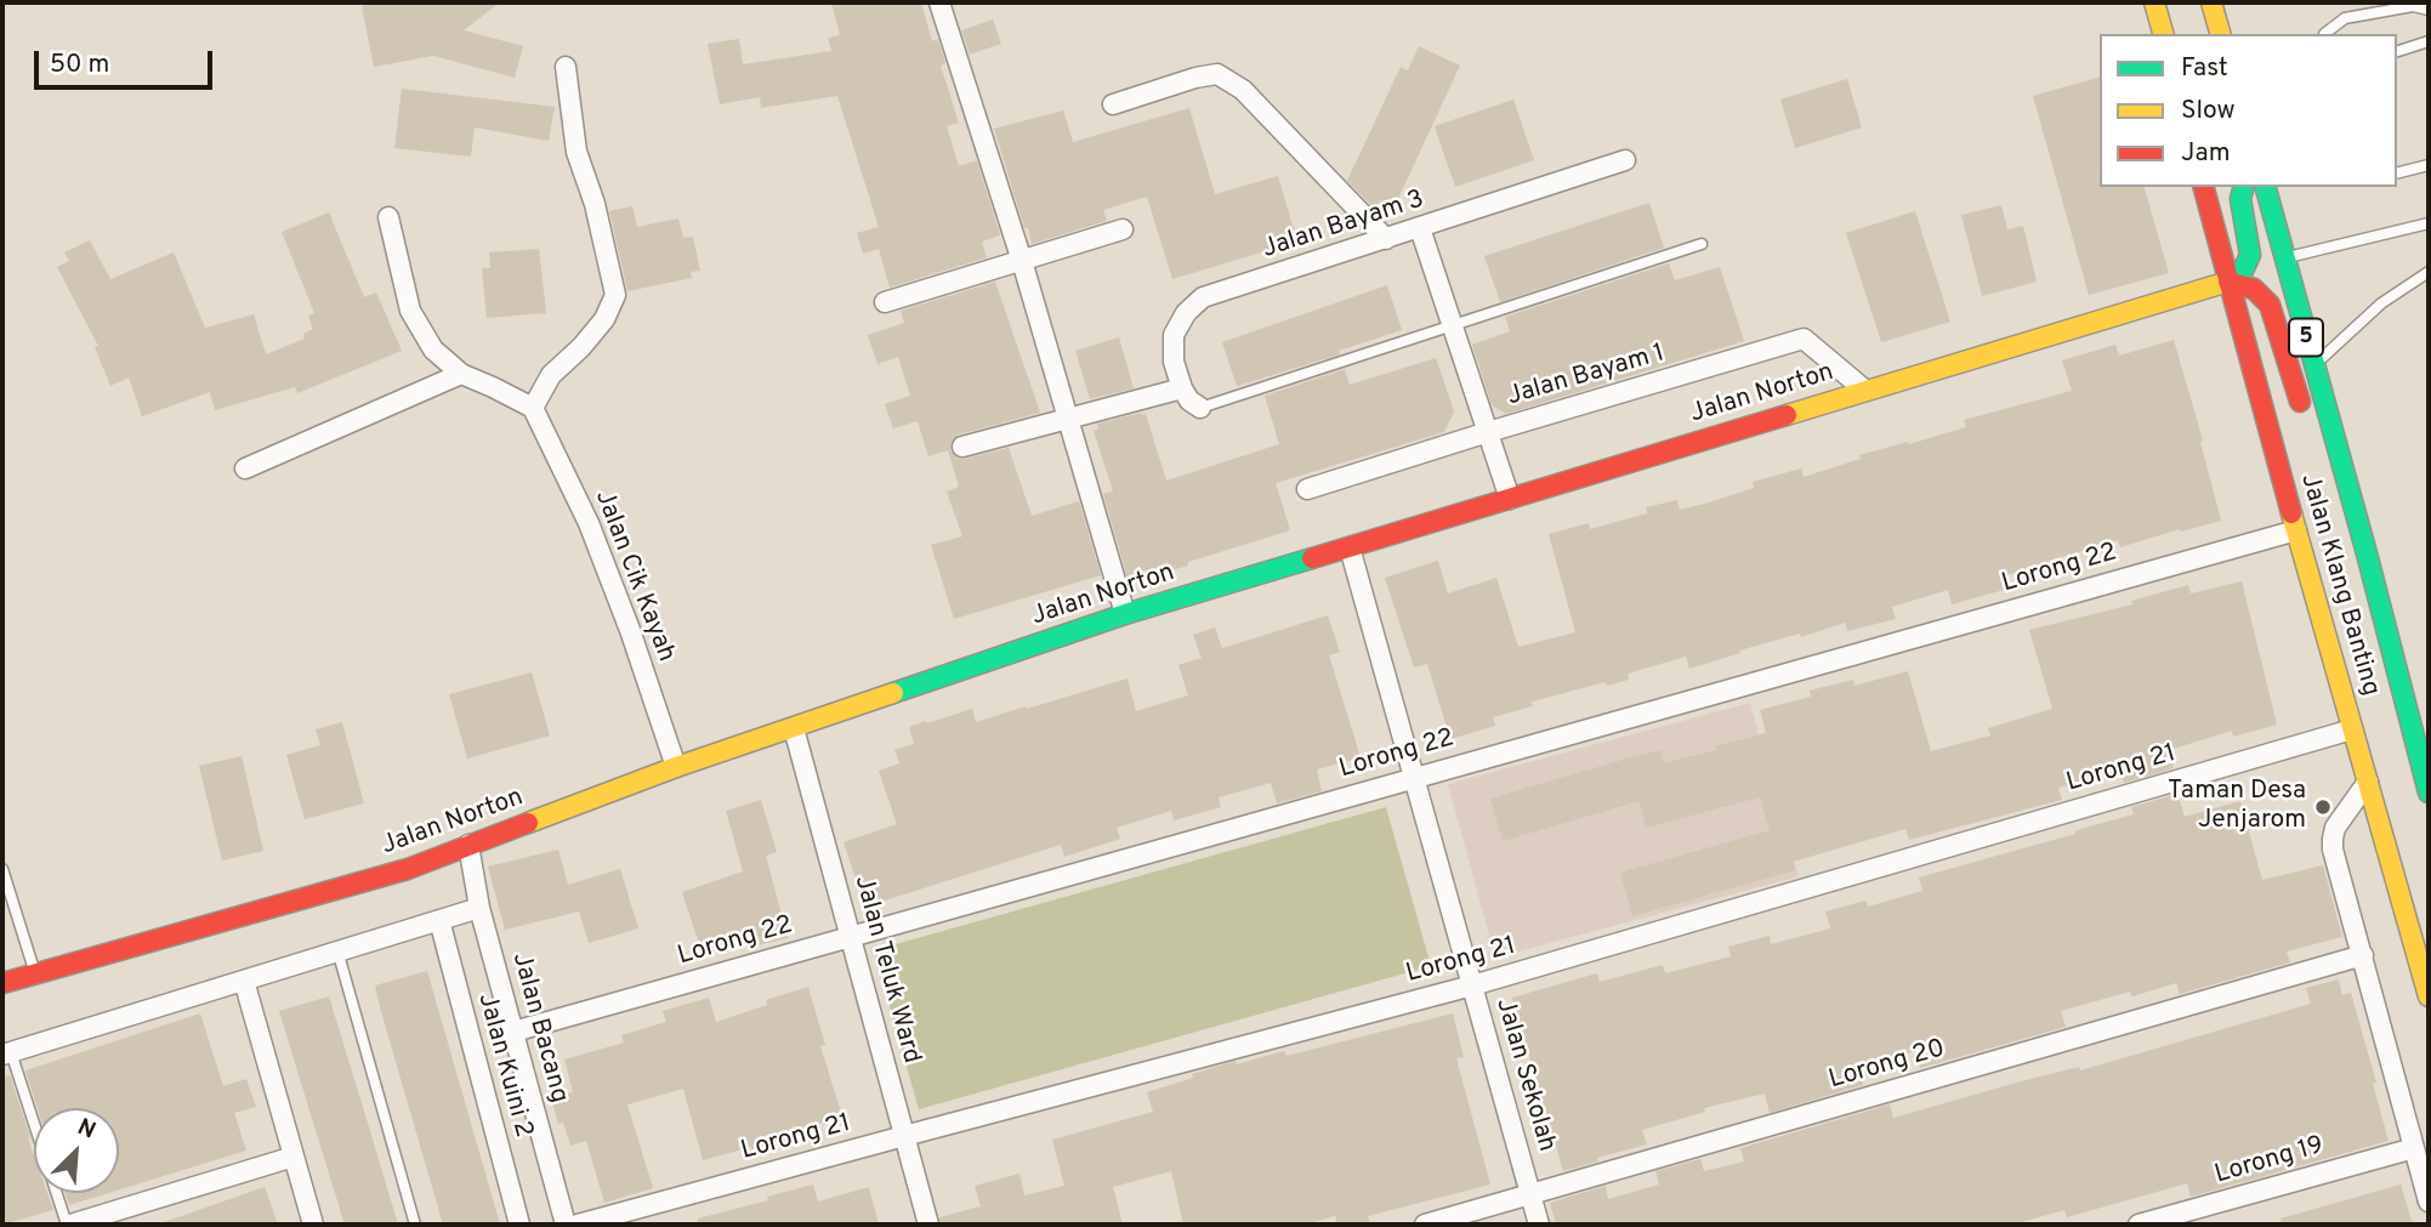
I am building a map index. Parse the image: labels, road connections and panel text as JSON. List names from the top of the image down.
{
  "streets": {
    "main road": ["5", "Jalan Norton", "Jalan Klang Banting"],
    "street": [
      "Jalan Bayam 3",
      "Jalan Bayam 1",
      "Lorong 22",
      "Jalan Cik Kayah",
      "Lorong 21",
      "Jalan Teluk Ward",
      "Jalan Bacang",
      "Jalan Kuini 2",
      "Lorong 20",
      "Jalan Sekolah",
      "Lorong 19"
    ]
  },
  "crossings": [
    ["Jalan Bayam 1", "Jalan Norton"],
    ["Jalan Norton", "Jalan Cik Kayah"],
    ["Jalan Norton", "Jalan Klang Banting"],
    ["Jalan Norton", "Jalan Teluk Ward"],
    ["Jalan Norton", "Jalan Bacang"],
    ["Jalan Norton", "Jalan Sekolah"],
    ["Lorong 22", "Jalan Klang Banting"],
    ["Lorong 22", "Jalan Teluk Ward"],
    ["Lorong 22", "Jalan Bacang"],
    ["Lorong 22", "Jalan Sekolah"],
    ["Jalan Klang Banting", "Lorong 21"],
    ["Lorong 21", "Jalan Teluk Ward"],
    ["Lorong 21", "Jalan Sekolah"],
    ["Lorong 20", "Jalan Sekolah"]
  ],
  "places": ["Taman Desa Jenjarom"],
  "legend": ["Fast", "Slow", "Jam"],
  "scale_bar": "50 m",
  "north": "top right"
}
